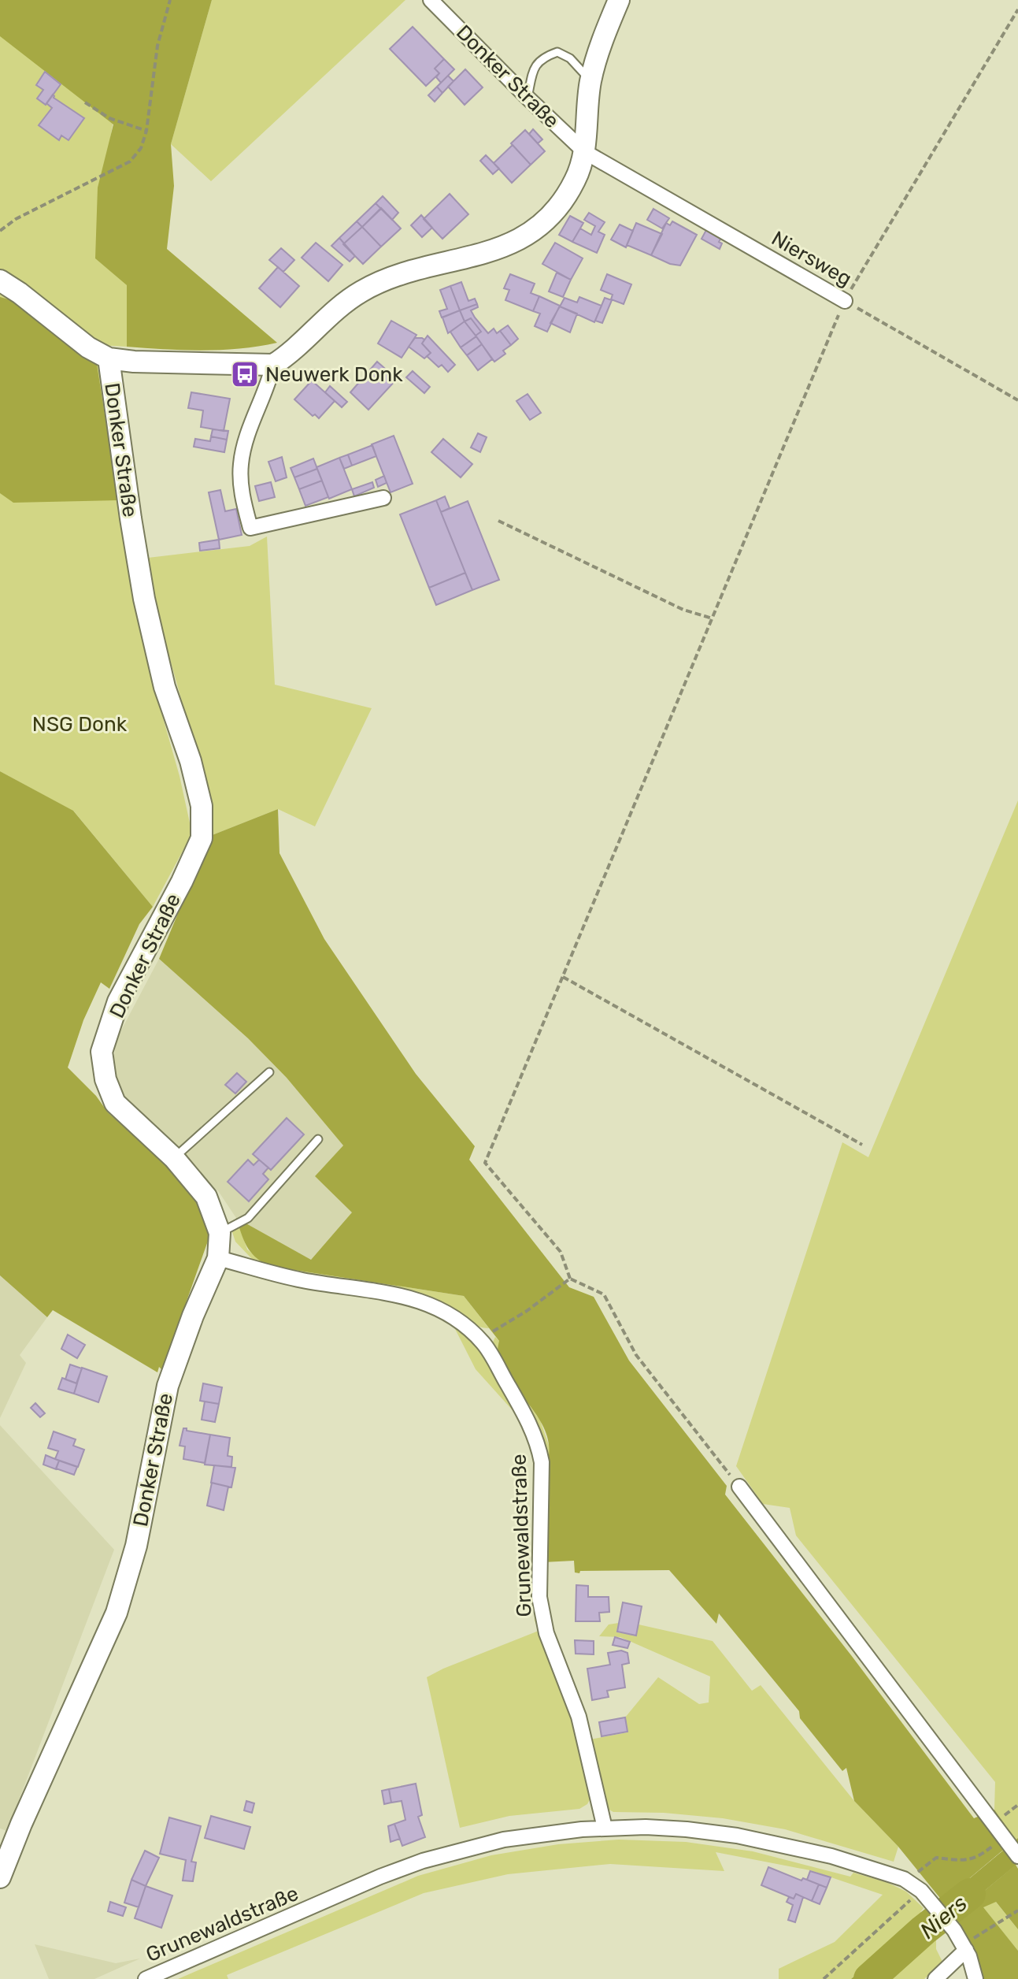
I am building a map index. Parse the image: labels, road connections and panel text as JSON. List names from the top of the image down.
{
  "streets": {
    "street": ["Donker Straße", "Niersweg", "Grunewaldstraße"]
  },
  "crossings": [
    ["Donker Straße", "Niersweg"],
    ["Donker Straße", "Grunewaldstraße"]
  ],
  "water": ["Niers"],
  "parks": ["NSG Donk"],
  "places": {
    "bus stop": ["Neuwerk Donk"]
  }
}
